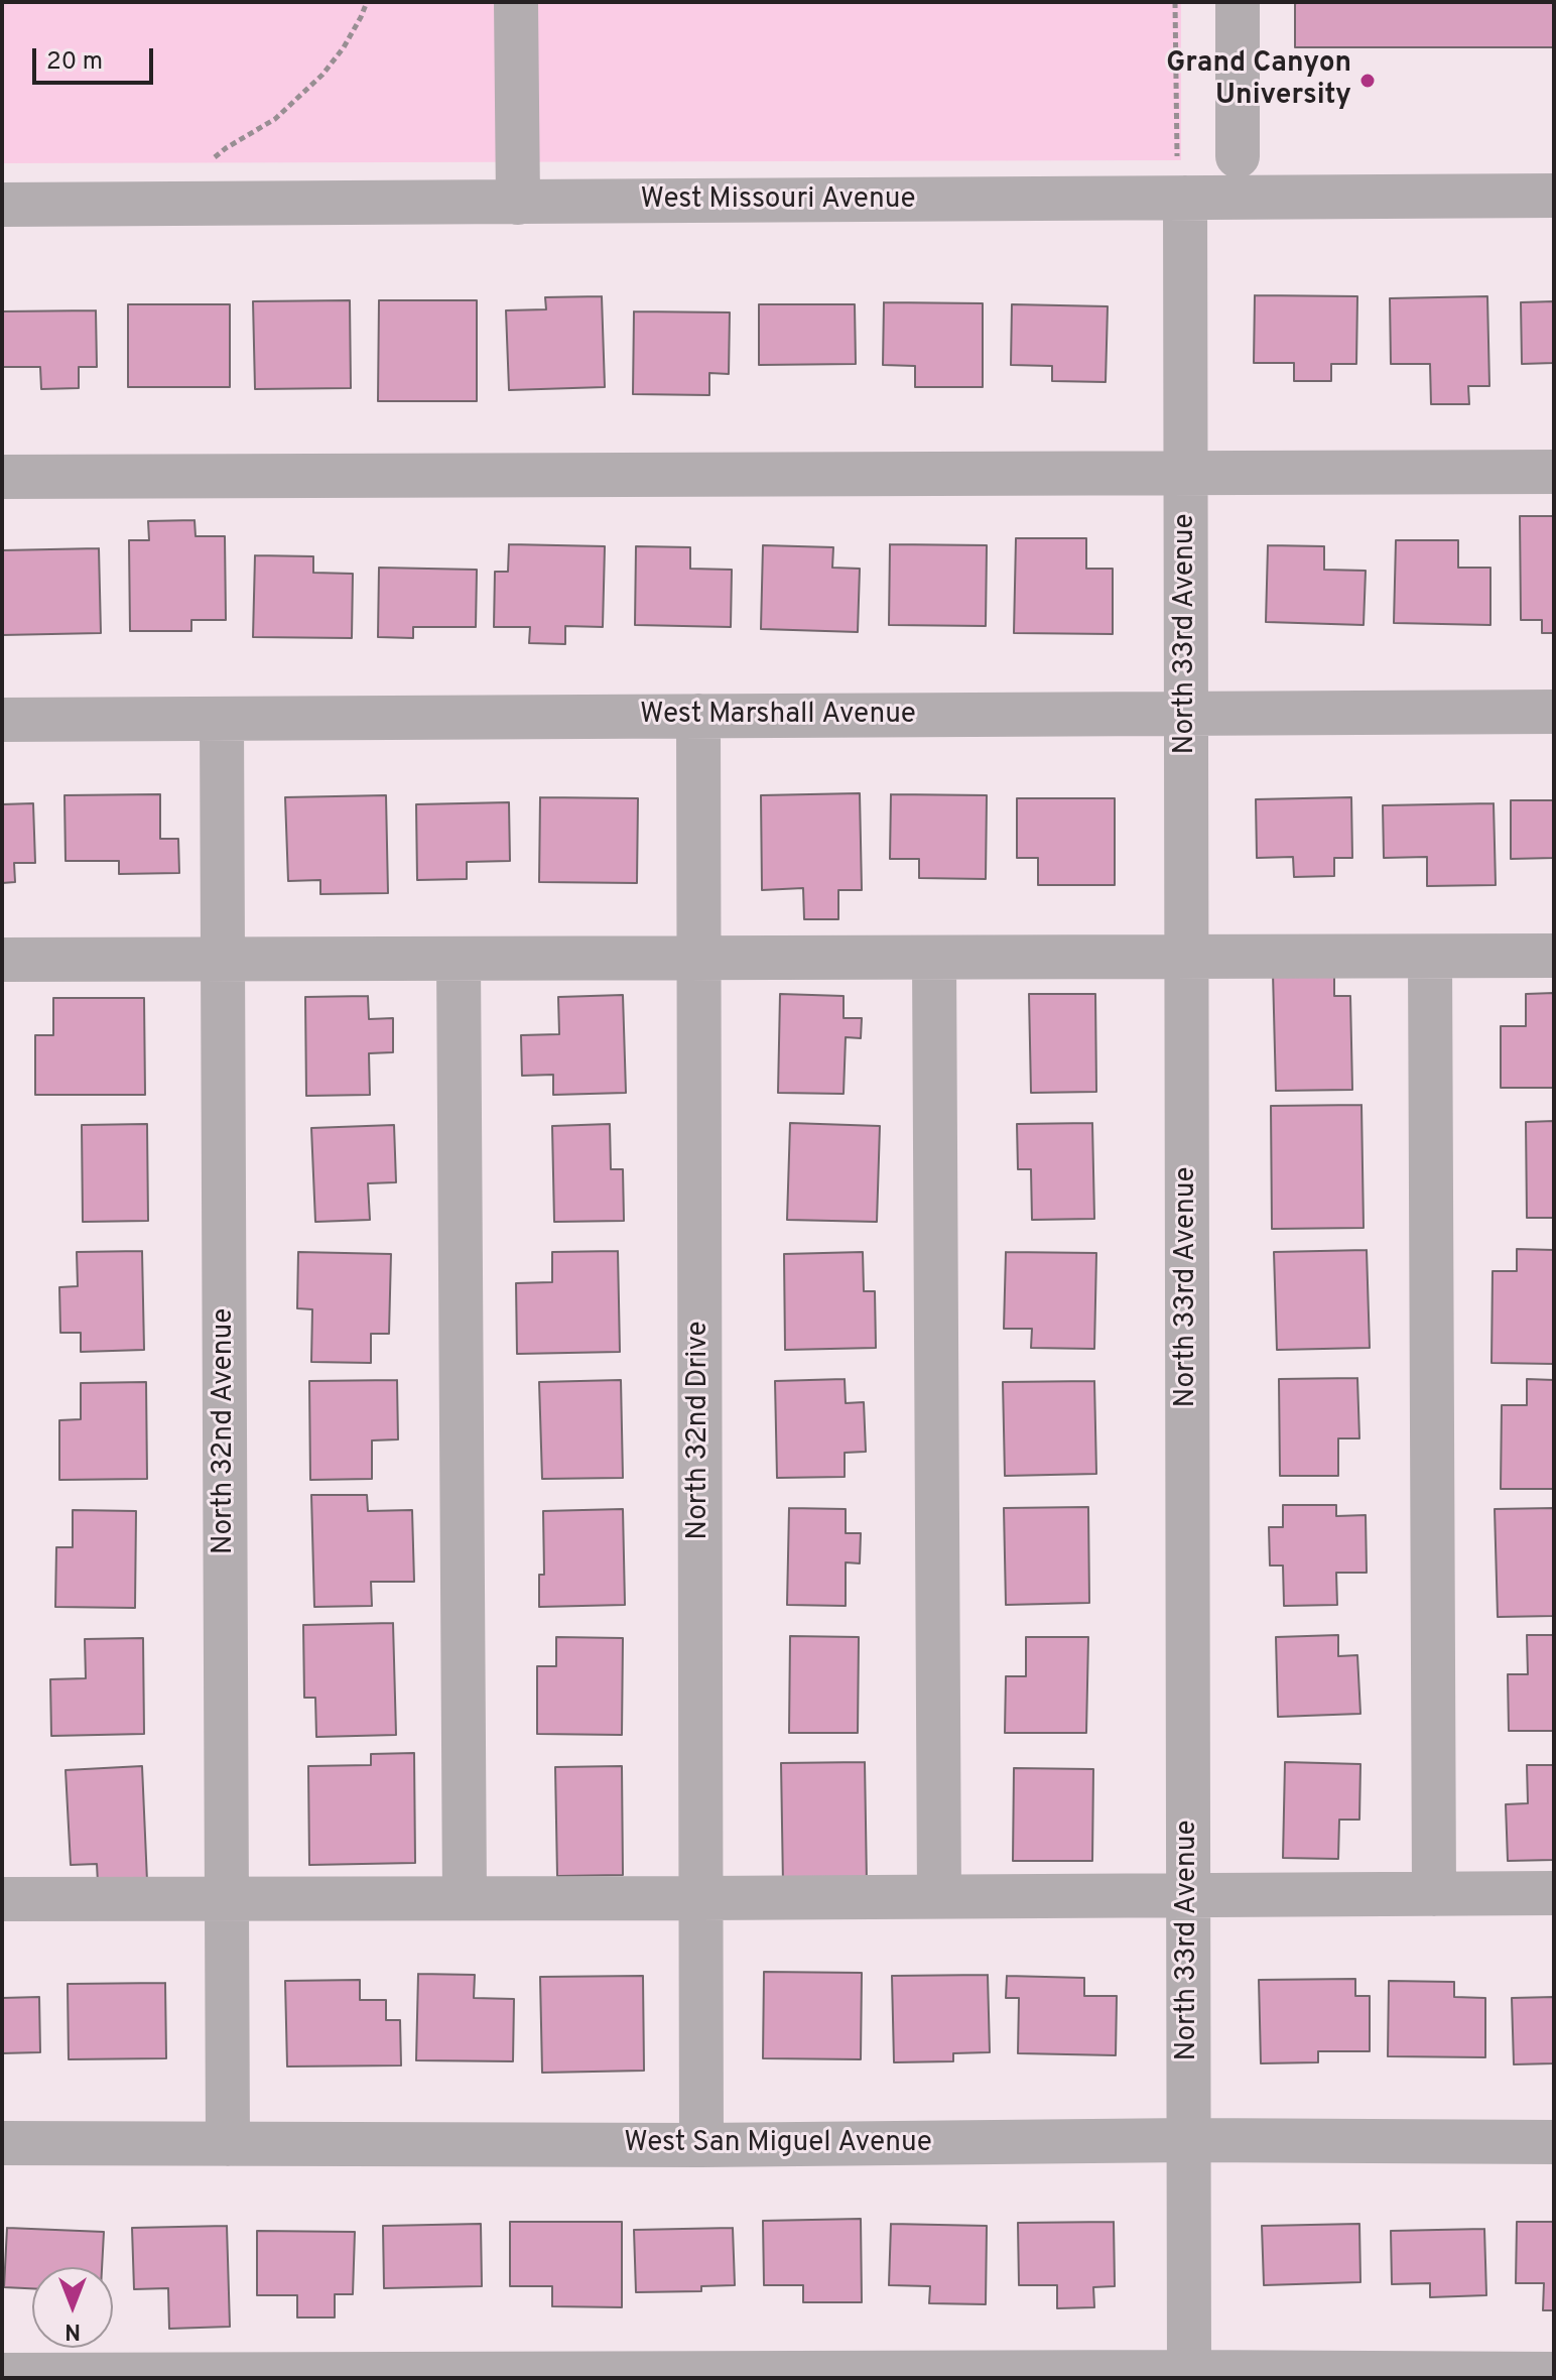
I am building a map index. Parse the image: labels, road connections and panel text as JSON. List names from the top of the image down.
{
  "streets": {
    "street": [
      "West Missouri Avenue",
      "North 33rd Avenue",
      "West Marshall Avenue",
      "North 32nd Drive",
      "North 32nd Avenue",
      "West San Miguel Avenue"
    ]
  },
  "crossings": [
    ["West Missouri Avenue", "North 33rd Avenue"],
    ["North 33rd Avenue", "West Marshall Avenue"],
    ["North 33rd Avenue", "West San Miguel Avenue"],
    ["West Marshall Avenue", "North 32nd Drive"],
    ["West Marshall Avenue", "North 32nd Avenue"],
    ["North 32nd Drive", "West San Miguel Avenue"],
    ["North 32nd Avenue", "West San Miguel Avenue"]
  ],
  "places": ["Grand Canyon University"],
  "scale_bar": "20 m",
  "north": "bottom"
}
